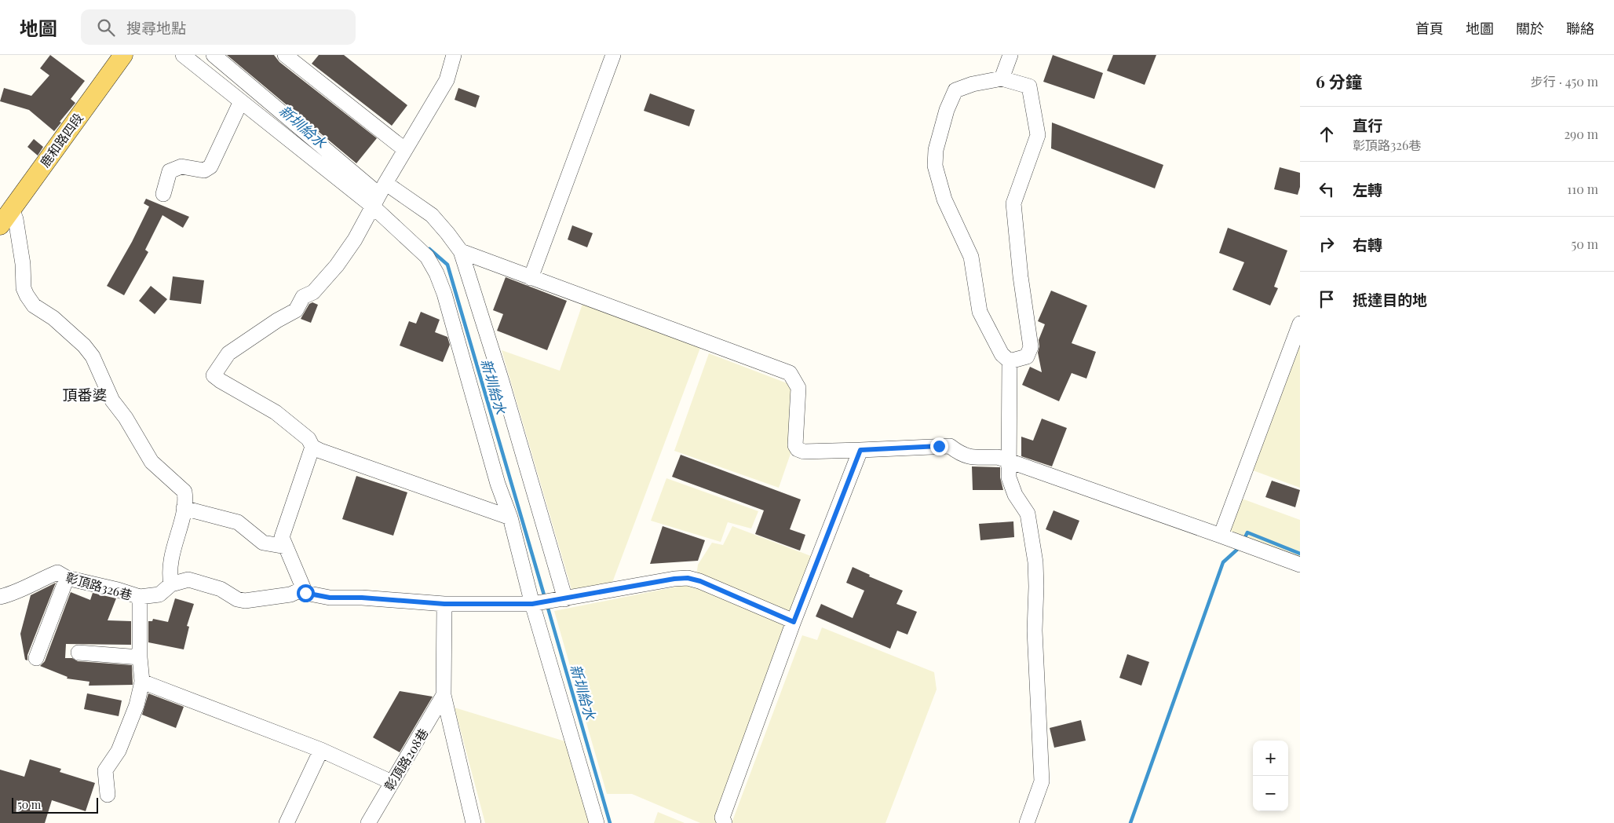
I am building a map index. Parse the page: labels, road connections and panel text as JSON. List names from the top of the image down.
{
  "streets": {
    "main road": ["鹿和路四段"],
    "street": ["彰頂路326巷", "彰頂路208巷"]
  },
  "districts": ["頂番婆"],
  "water": ["新圳給水"],
  "scale_bar": "50 m",
  "page": {
    "header": "地圖",
    "search": "搜尋地點",
    "nav": [
      "首頁",
      "地圖",
      "關於",
      "聯絡"
    ],
    "heading": ["6 分鐘", "步行 · 450 m"],
    "list": [
      ["直行", "彰頂路326巷", "290 m"],
      ["左轉", "110 m"],
      ["右轉", "50 m"],
      "抵達目的地"
    ],
    "map_buttons": ["+", "−"],
    "scale": "50 m"
  }
}
